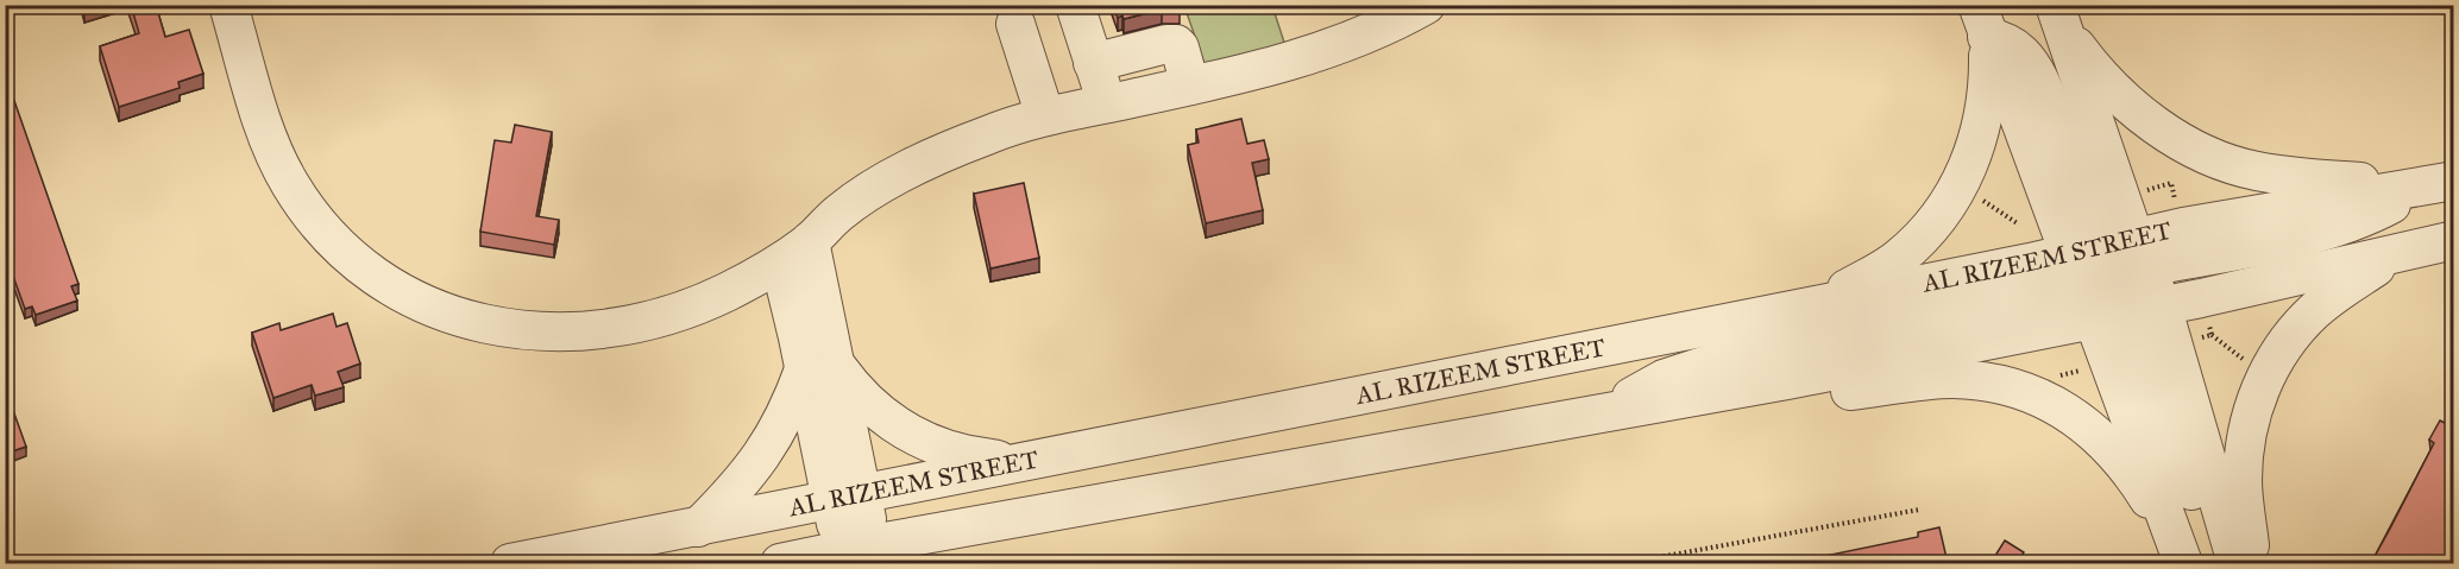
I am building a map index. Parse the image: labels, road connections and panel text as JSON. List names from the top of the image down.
{
  "streets": {
    "street": ["AL RIZEEM STREET"]
  }
}
